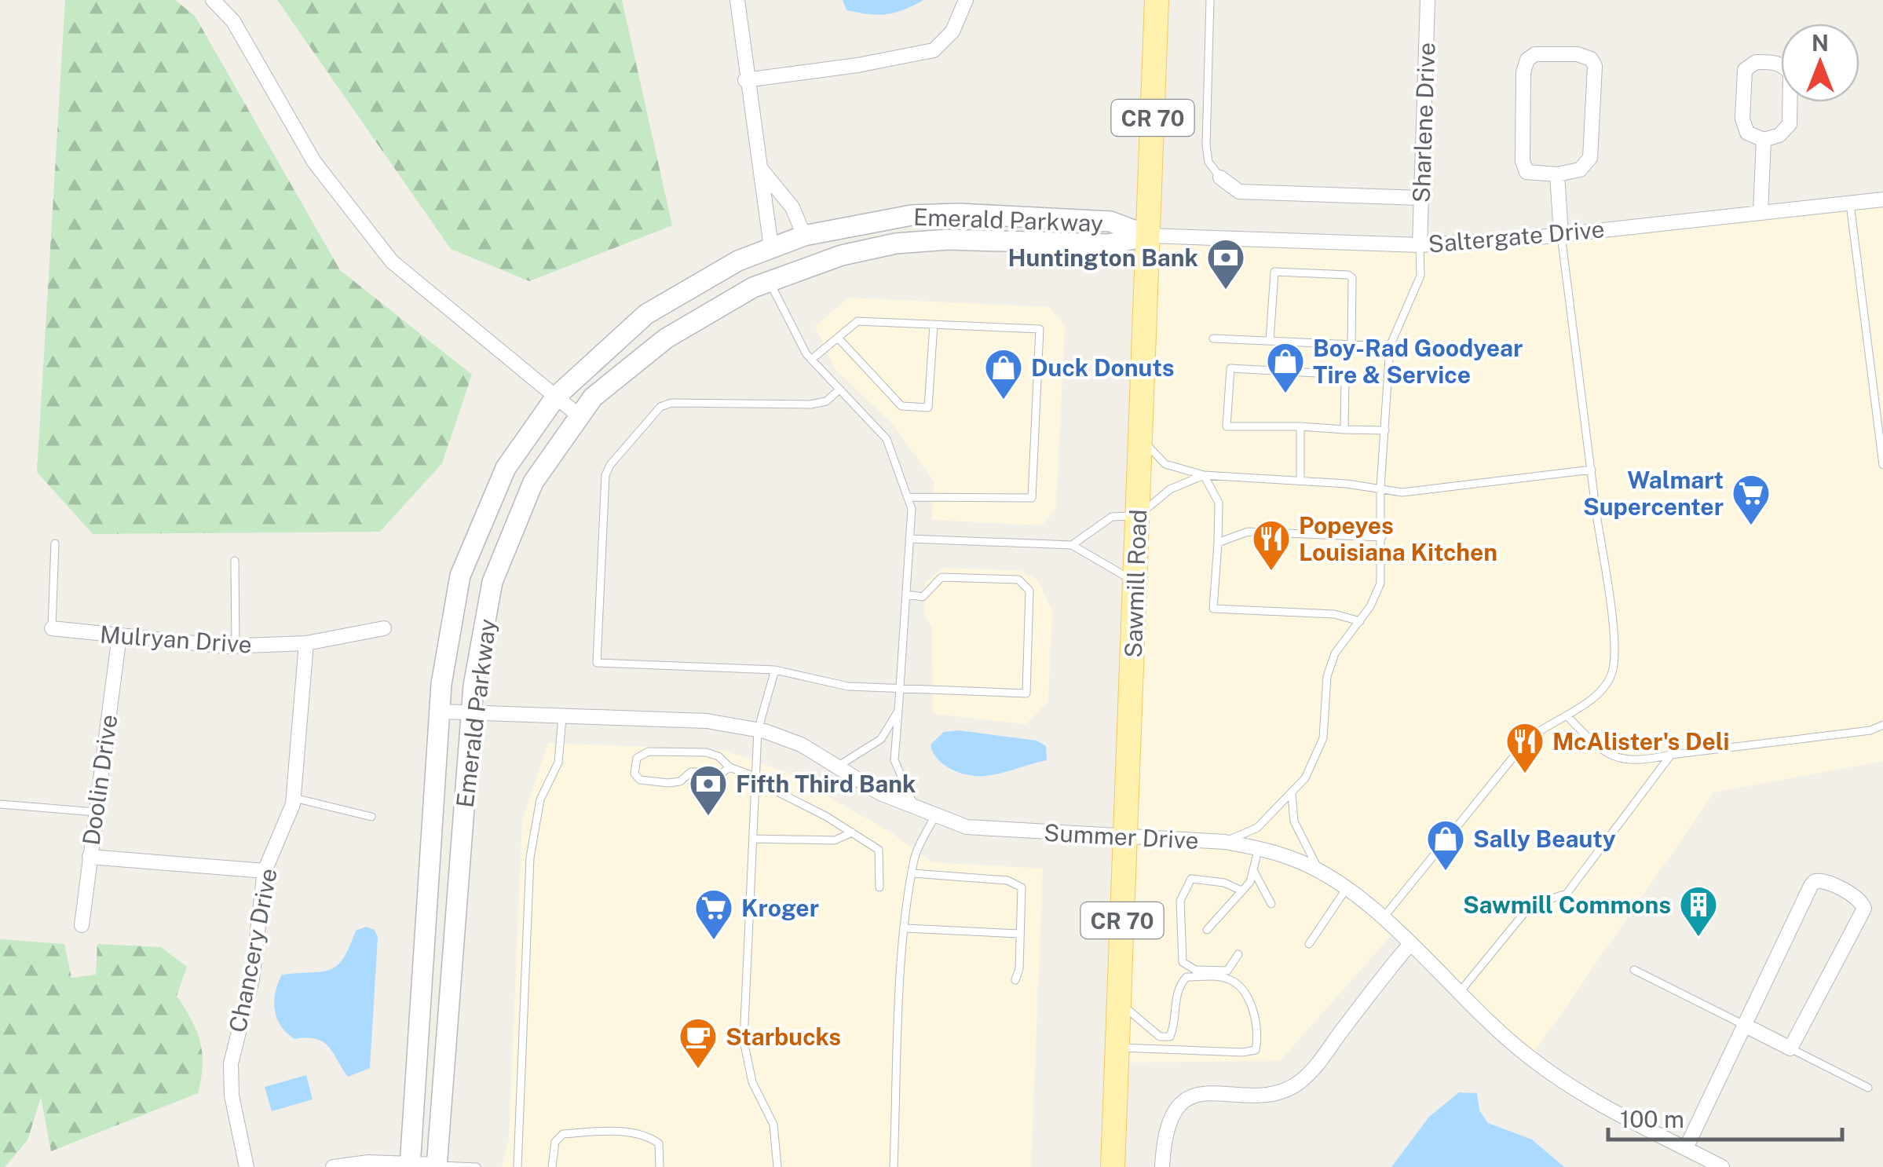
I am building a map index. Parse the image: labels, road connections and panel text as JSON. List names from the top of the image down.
{
  "streets": {
    "main road": ["CR 70", "Emerald Parkway", "Sawmill Road"],
    "street": [
      "Sharlene Drive",
      "Saltergate Drive",
      "Mulryan Drive",
      "Doolin Drive",
      "Summer Drive",
      "Chancery Drive"
    ]
  },
  "crossings": [
    ["Sharlene Drive", "Saltergate Drive"],
    ["Emerald Parkway", "Saltergate Drive"],
    ["Emerald Parkway", "Sawmill Road"],
    ["Emerald Parkway", "Summer Drive"],
    ["Saltergate Drive", "Sawmill Road"],
    ["Sawmill Road", "Summer Drive"],
    ["Mulryan Drive", "Doolin Drive"],
    ["Mulryan Drive", "Chancery Drive"]
  ],
  "places": {
    "bank": ["Huntington Bank", "Fifth Third Bank"],
    "shop": ["Boy-Rad Goodyear Tire & Service", "Duck Donuts", "Sally Beauty"],
    "supermarket": ["Walmart Supercenter", "Kroger"],
    "restaurant": ["Popeyes Louisiana Kitchen", "McAlister's Deli"],
    "building": ["Sawmill Commons"],
    "cafe": ["Starbucks"]
  },
  "scale_bar": "100 m",
  "north": "top"
}
